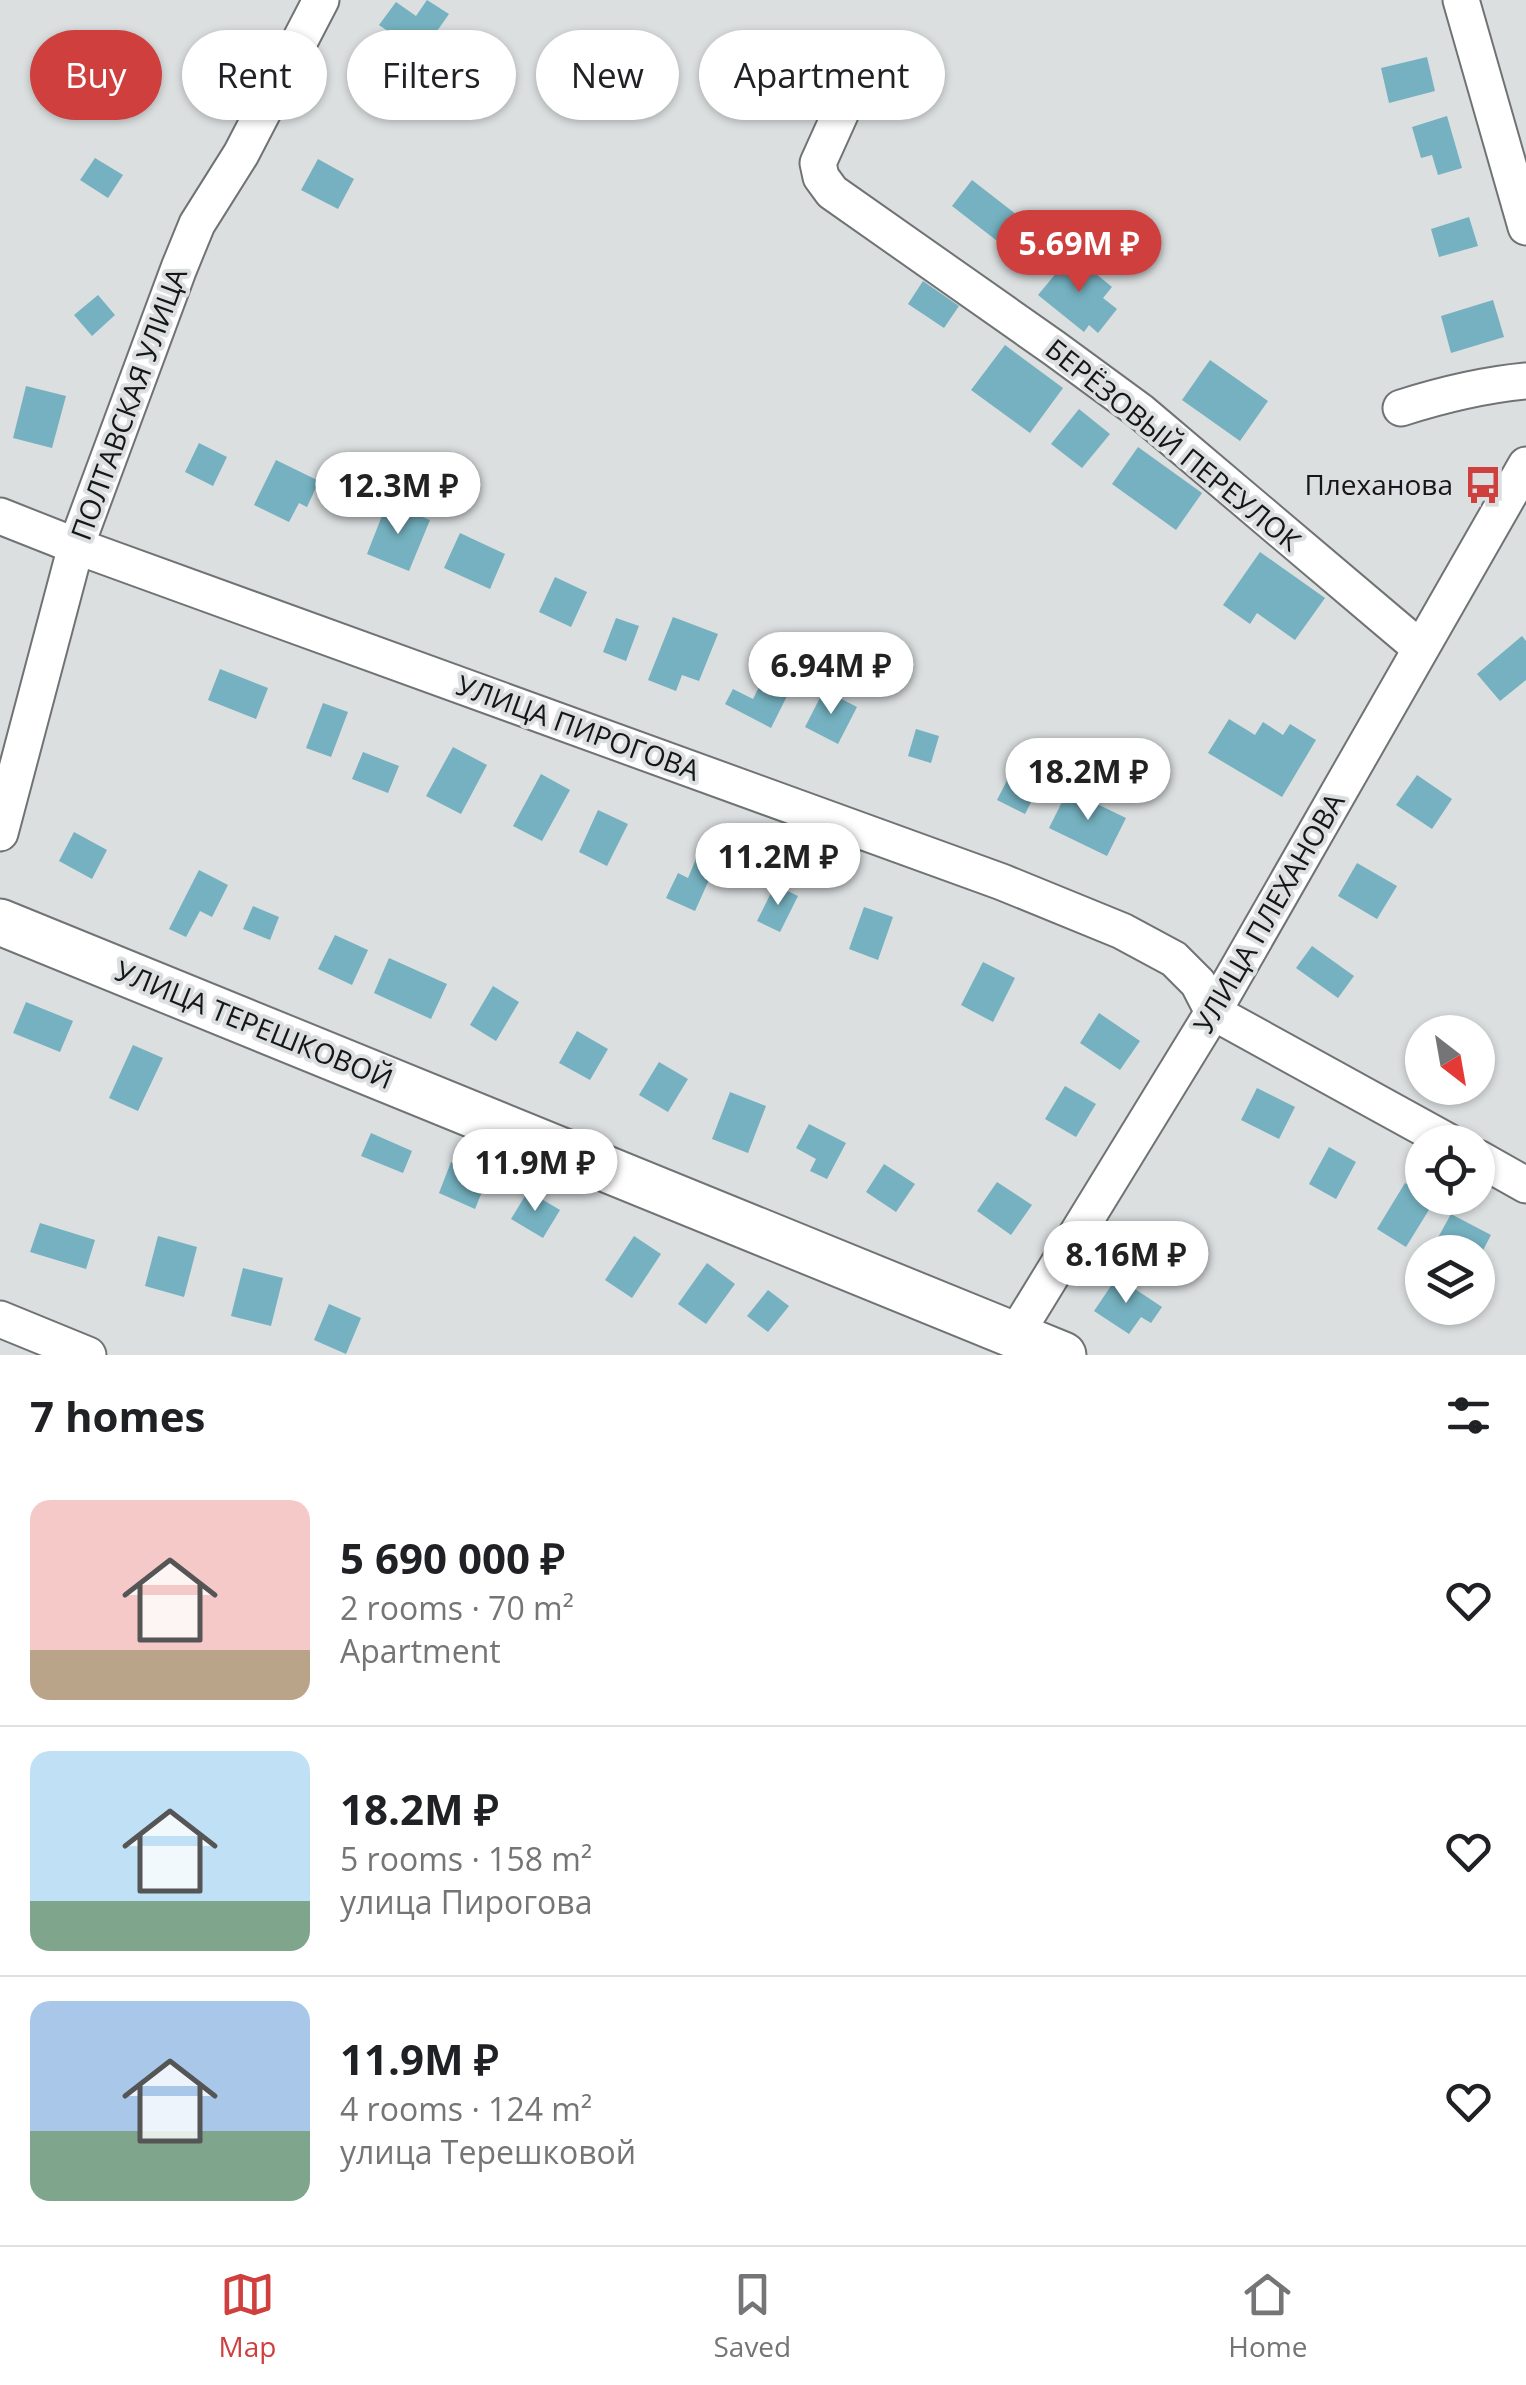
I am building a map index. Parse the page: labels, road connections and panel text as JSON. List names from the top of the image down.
{
  "streets": {
    "main road": ["УЛИЦА ТЕРЕШКОВОЙ"],
    "street": [
      "ПОЛТАВСКАЯ УЛИЦА",
      "БЕРЁЗОВЫЙ ПЕРЕУЛОК",
      "УЛИЦА ПИРОГОВА",
      "УЛИЦА ПЛЕХАНОВА"
    ]
  },
  "crossings": [
    ["ПОЛТАВСКАЯ УЛИЦА", "УЛИЦА ПИРОГОВА"],
    ["БЕРЁЗОВЫЙ ПЕРЕУЛОК", "УЛИЦА ПЛЕХАНОВА"],
    ["УЛИЦА ПИРОГОВА", "УЛИЦА ПЛЕХАНОВА"],
    ["УЛИЦА ПЛЕХАНОВА", "УЛИЦА ТЕРЕШКОВОЙ"]
  ],
  "places": {
    "bus stop": ["Плеханова"]
  },
  "north": "bottom right",
  "page": {
    "chip": [
      "Buy",
      "Rent",
      "Filters",
      "New",
      "Apartment"
    ],
    "price": [
      "5.69M ₽",
      "12.3M ₽",
      "6.94M ₽",
      "18.2M ₽",
      "11.2M ₽",
      "11.9M ₽",
      "8.16M ₽"
    ],
    "heading": "7 homes",
    "list": [
      {
        "name": "5 690 000 ₽",
        "note": "2 rooms · 70 m² · Apartment"
      },
      {
        "name": "18.2M ₽",
        "note": "5 rooms · 158 m² · улица Пирогова"
      },
      {
        "name": "11.9M ₽",
        "note": "4 rooms · 124 m² · улица Терешковой"
      }
    ],
    "tabs": ["Map", "Saved", "Home"]
  }
}
